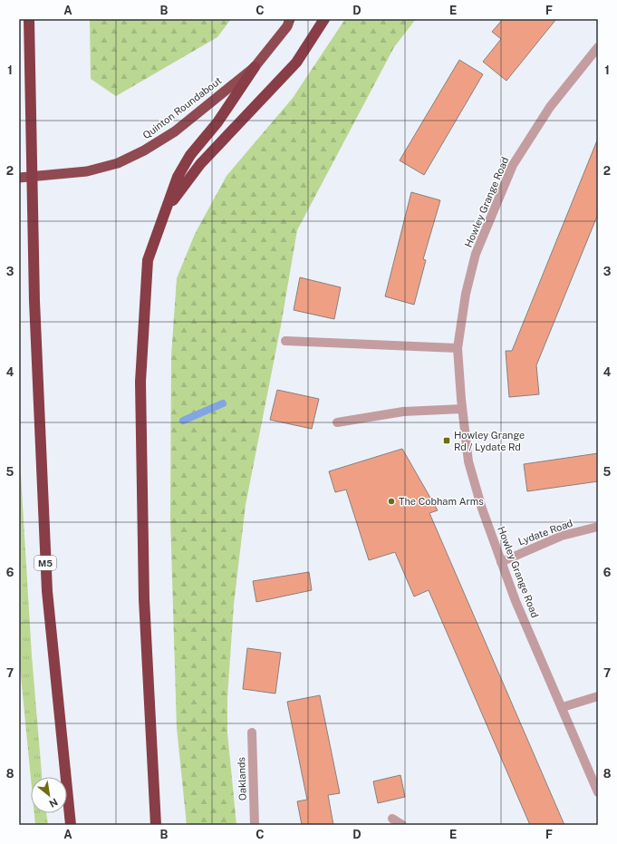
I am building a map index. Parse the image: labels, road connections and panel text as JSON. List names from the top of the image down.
{
  "streets": {
    "highway": ["Quinton Roundabout", "M5"],
    "street": ["Howley Grange Road", "Lydate Road", "Oaklands"]
  },
  "crossings": [
    ["Howley Grange Road", "Lydate Road"]
  ],
  "places": {
    "transit": ["Howley Grange Rd / Lydate Rd"],
    "other": ["The Cobham Arms"]
  },
  "north": "bottom right",
  "grid": {
    "columns": [
      "A",
      "B",
      "C",
      "D",
      "E",
      "F"
    ],
    "rows": [
      "1",
      "2",
      "3",
      "4",
      "5",
      "6",
      "7",
      "8"
    ]
  }
}
